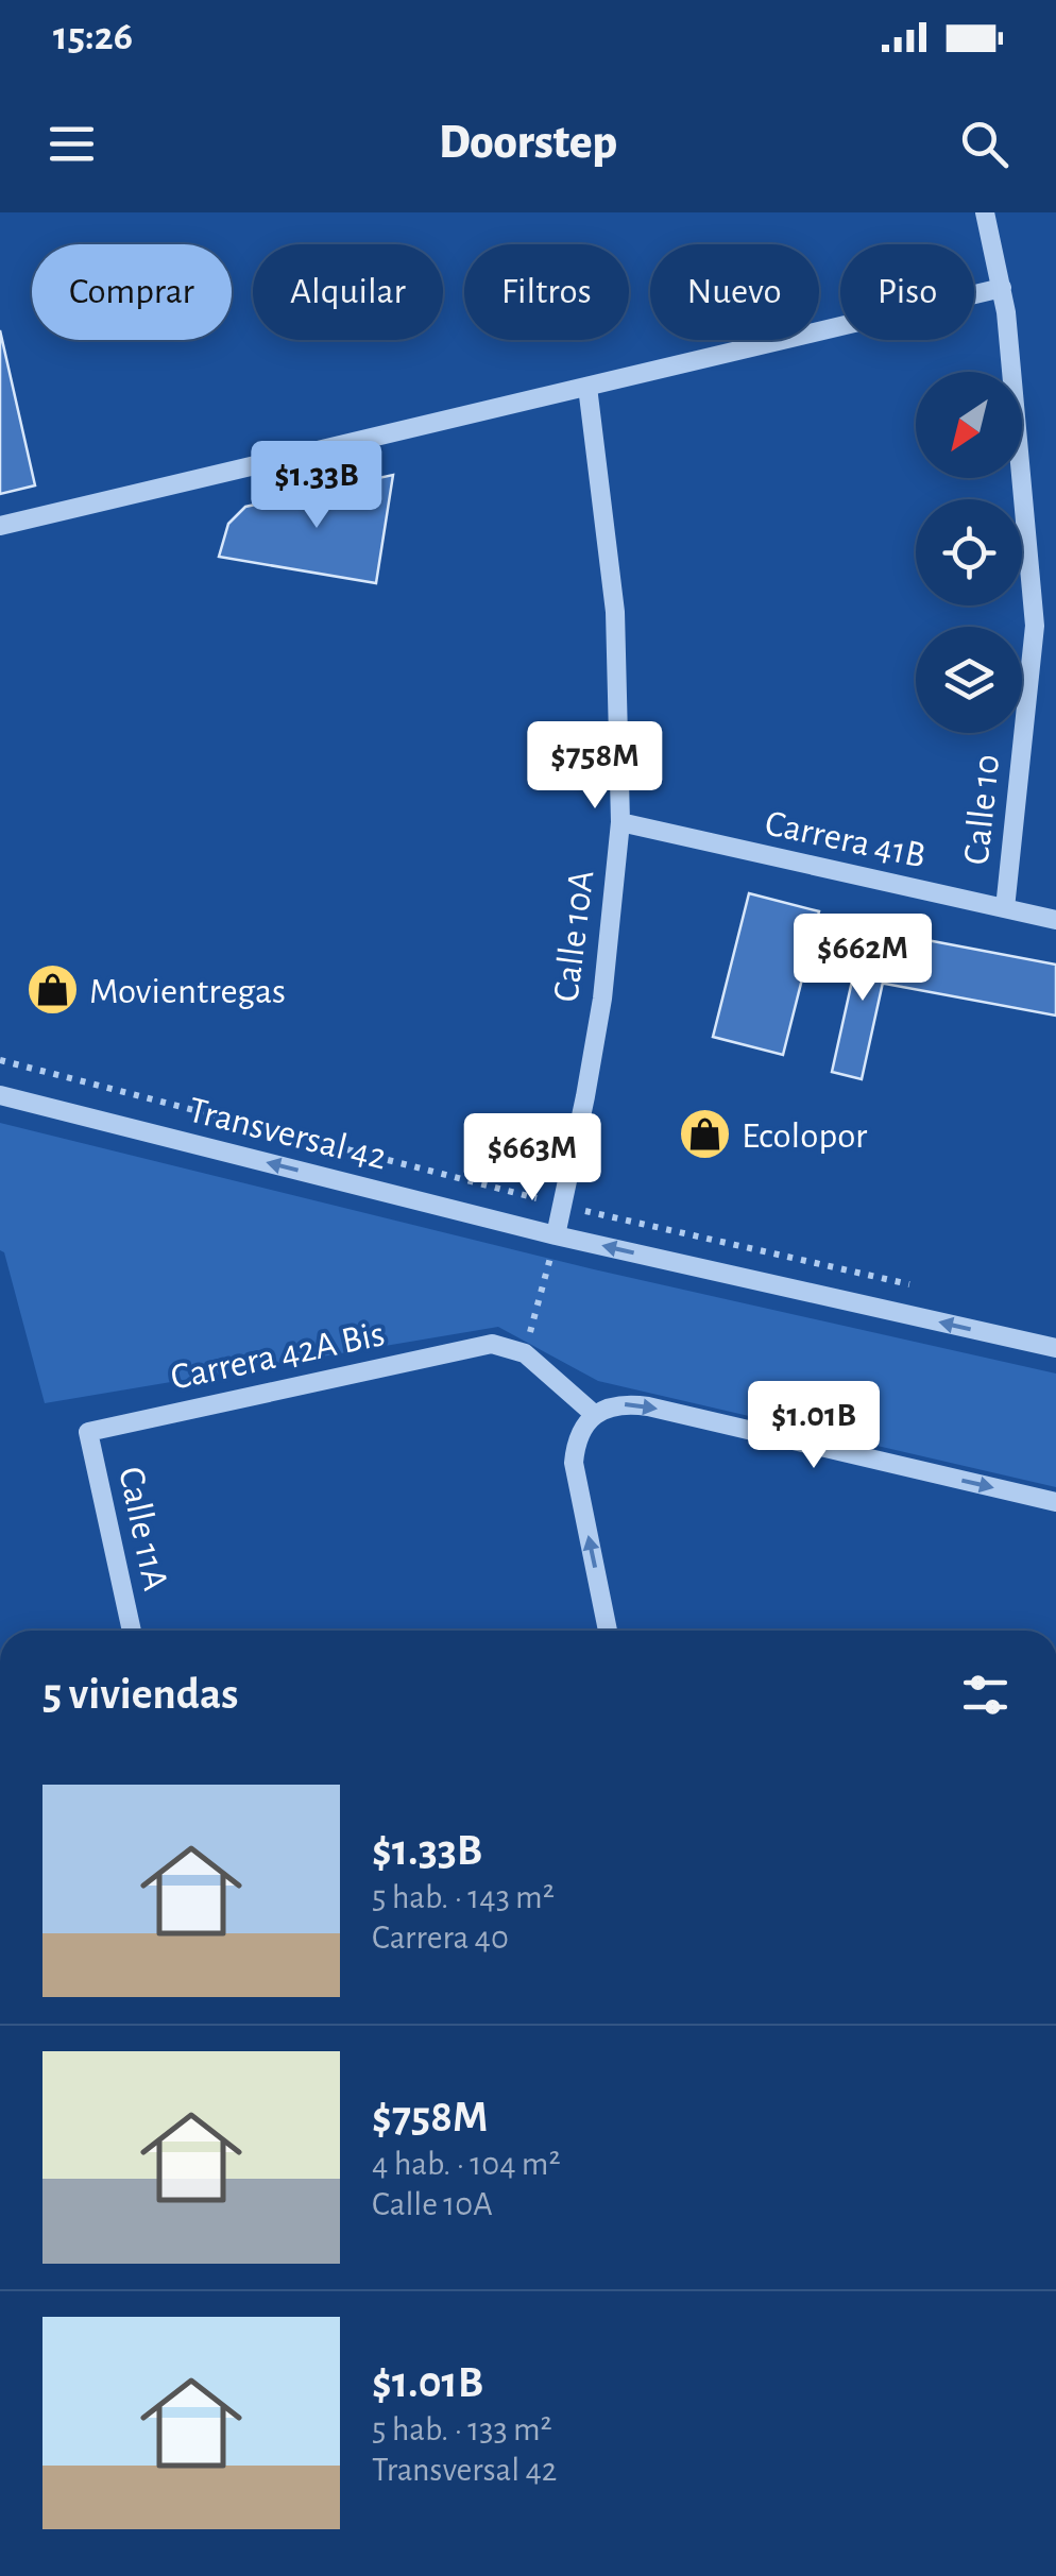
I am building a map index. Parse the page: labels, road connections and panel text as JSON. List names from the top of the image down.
{
  "streets": {
    "street": [
      "Calle 10",
      "Carrera 41B",
      "Calle 10A",
      "Transversal 42",
      "Carrera 42A Bis",
      "Calle 11A"
    ]
  },
  "crossings": [
    ["Calle 10", "Carrera 41B"],
    ["Carrera 41B", "Calle 10A"],
    ["Calle 10A", "Transversal 42"],
    ["Carrera 42A Bis", "Calle 11A"]
  ],
  "places": {
    "shop": ["Movientregas", "Ecolopor"]
  },
  "north": "bottom left",
  "page": {
    "status": "15:26",
    "header": "Doorstep",
    "chip": [
      "Comprar",
      "Alquilar",
      "Filtros",
      "Nuevo",
      "Piso"
    ],
    "price": [
      "$1.33B",
      "$758M",
      "$662M",
      "$663M",
      "$1.01B"
    ],
    "heading": "5 viviendas",
    "list": [
      {
        "name": "$1.33B",
        "note": "5 hab. · 143 m² · Carrera 40"
      },
      {
        "name": "$758M",
        "note": "4 hab. · 104 m² · Calle 10A"
      },
      {
        "name": "$1.01B",
        "note": "5 hab. · 133 m² · Transversal 42"
      }
    ]
  }
}
